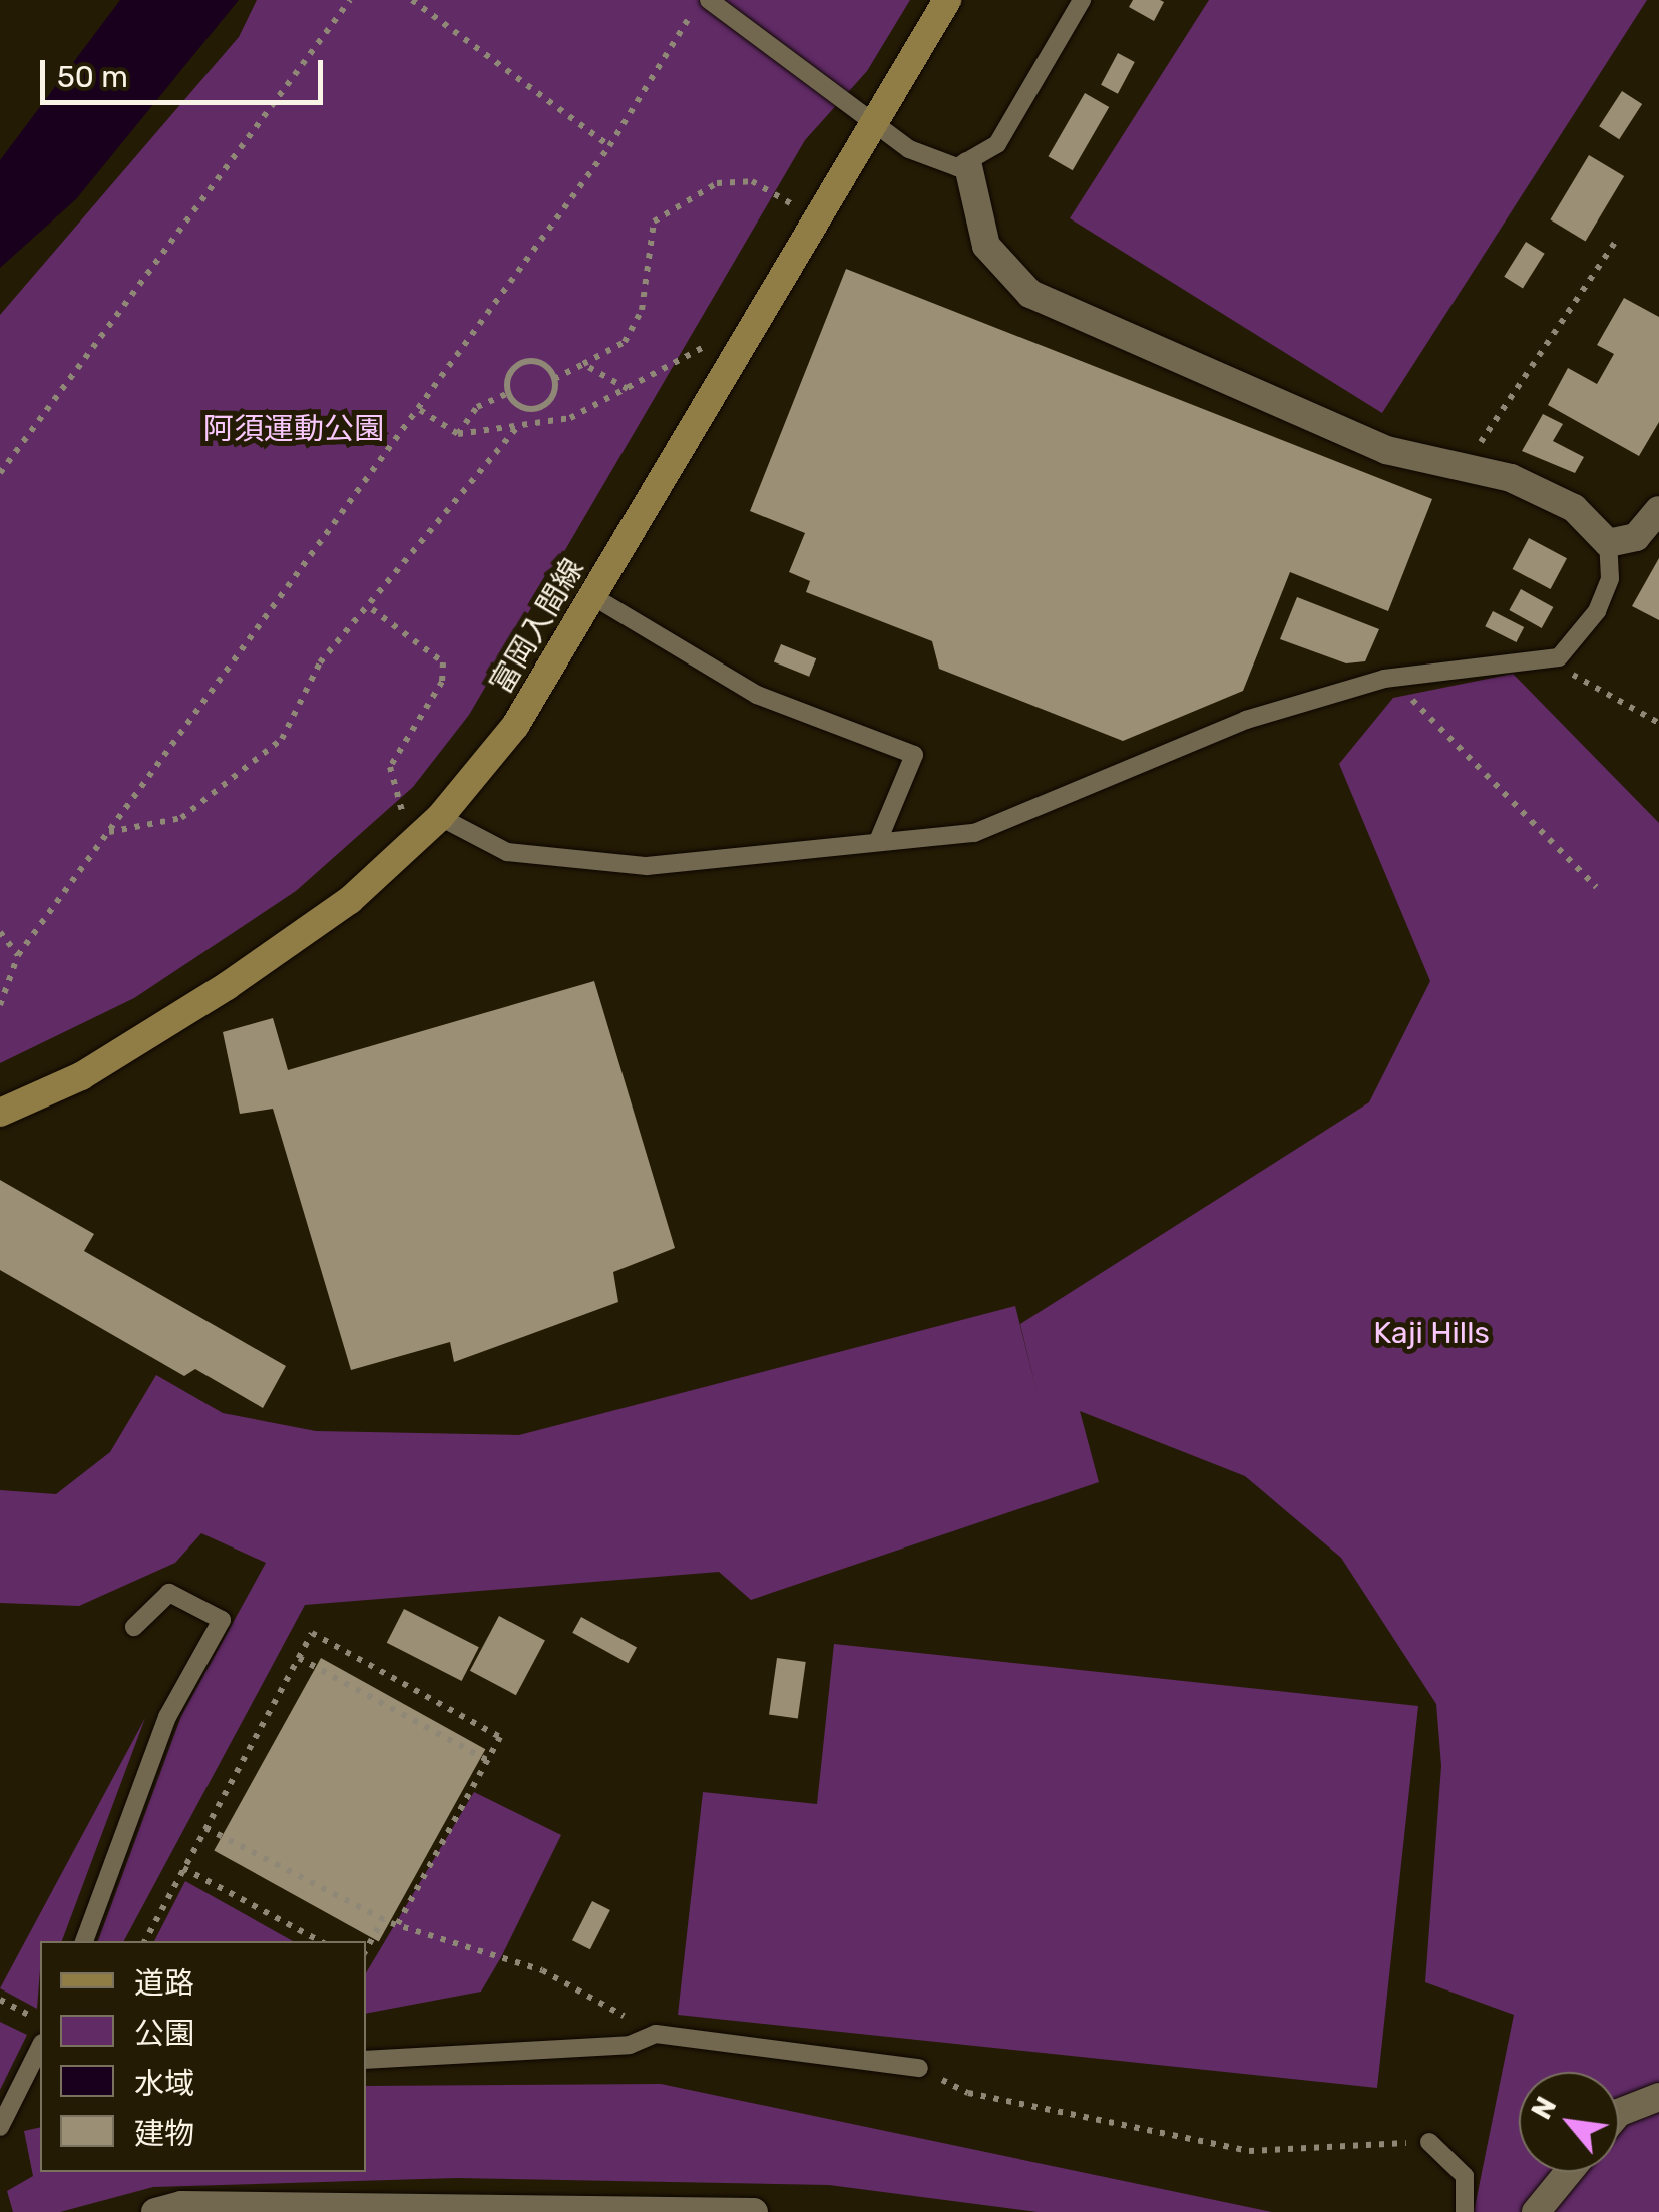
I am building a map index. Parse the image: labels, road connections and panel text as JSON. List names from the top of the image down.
{
  "streets": {
    "main road": ["富岡入間線"]
  },
  "parks": ["阿須運動公園", "Kaji Hills"],
  "legend": [
    "道路",
    "公園",
    "水域",
    "建物"
  ],
  "scale_bar": "50 m",
  "north": "top left"
}
